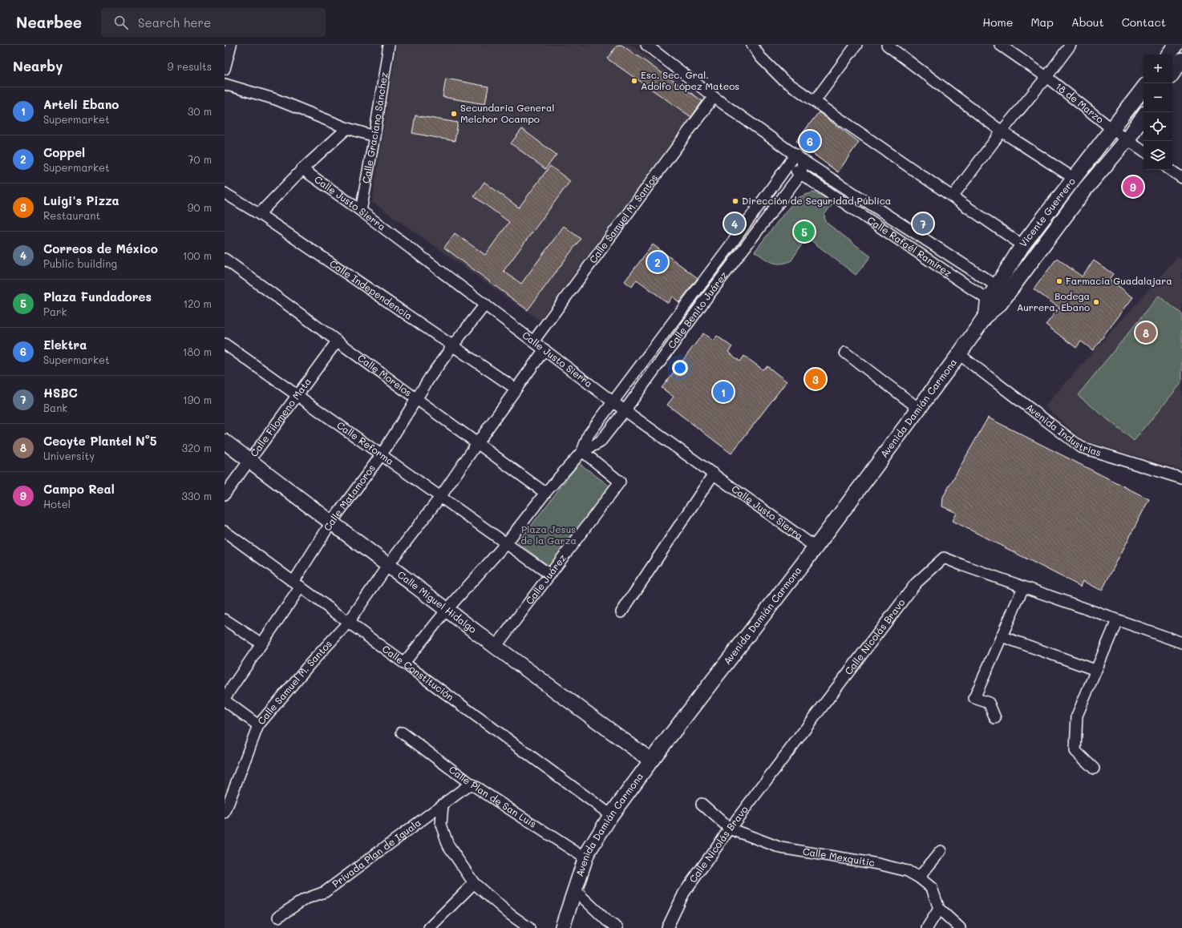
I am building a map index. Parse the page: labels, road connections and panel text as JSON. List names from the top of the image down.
{
  "streets": {
    "street": [
      "18 de Marzo",
      "Calle Graciano Sánchez",
      "Calle Justo Sierra",
      "Vicente Guerrero",
      "Calle Samuel M. Santos",
      "Calle Rafaél Ramírez",
      "Calle Independencia",
      "Calle Benito Juárez",
      "Calle Morelos",
      "Avenida Damián Carmona",
      "Calle Filomeno Mata",
      "Avenida Industrias",
      "Calle Reforma",
      "Calle Matamoros",
      "Calle Juárez",
      "Calle Miguel Hidalgo",
      "Calle Nicolás Bravo",
      "Calle Constitución",
      "Calle Plan de San Luis",
      "Privada Plan de Iguala",
      "Calle Mexquitic"
    ]
  },
  "crossings": [
    ["18 de Marzo", "Vicente Guerrero"],
    ["Calle Graciano Sánchez", "Calle Justo Sierra"],
    ["Calle Justo Sierra", "Calle Samuel M. Santos"],
    ["Calle Justo Sierra", "Calle Benito Juárez"],
    ["Calle Justo Sierra", "Avenida Damián Carmona"],
    ["Calle Justo Sierra", "Calle Matamoros"],
    ["Vicente Guerrero", "Calle Rafaél Ramírez"],
    ["Vicente Guerrero", "Avenida Damián Carmona"],
    ["Calle Samuel M. Santos", "Calle Rafaél Ramírez"],
    ["Calle Samuel M. Santos", "Calle Independencia"],
    ["Calle Samuel M. Santos", "Calle Morelos"],
    ["Calle Samuel M. Santos", "Calle Reforma"],
    ["Calle Samuel M. Santos", "Calle Miguel Hidalgo"],
    ["Calle Samuel M. Santos", "Calle Constitución"],
    ["Calle Rafaél Ramírez", "Calle Benito Juárez"],
    ["Calle Rafaél Ramírez", "Avenida Damián Carmona"],
    ["Calle Independencia", "Calle Matamoros"],
    ["Calle Benito Juárez", "Calle Morelos"],
    ["Calle Benito Juárez", "Calle Reforma"],
    ["Calle Benito Juárez", "Calle Juárez"],
    ["Calle Benito Juárez", "Calle Miguel Hidalgo"],
    ["Calle Benito Juárez", "Calle Constitución"],
    ["Calle Morelos", "Calle Filomeno Mata"],
    ["Calle Morelos", "Calle Matamoros"],
    ["Avenida Damián Carmona", "Avenida Industrias"],
    ["Avenida Damián Carmona", "Calle Miguel Hidalgo"],
    ["Avenida Damián Carmona", "Calle Constitución"],
    ["Avenida Damián Carmona", "Calle Plan de San Luis"],
    ["Calle Filomeno Mata", "Calle Reforma"],
    ["Calle Filomeno Mata", "Calle Miguel Hidalgo"],
    ["Calle Reforma", "Calle Matamoros"],
    ["Calle Reforma", "Calle Juárez"],
    ["Calle Matamoros", "Calle Miguel Hidalgo"],
    ["Calle Matamoros", "Calle Constitución"],
    ["Calle Juárez", "Calle Miguel Hidalgo"],
    ["Calle Nicolás Bravo", "Calle Mexquitic"],
    ["Calle Plan de San Luis", "Privada Plan de Iguala"]
  ],
  "parks": ["Plaza Jesus de la Garza"],
  "places": [
    "Esc. Sec. Gral. Adolfo López Mateos",
    "Secundaria General Melchor Ocampo",
    "Dirección de Seguridad Pública",
    "Farmacia Guadalajara",
    "Bodega Aurrera, Ebano"
  ],
  "page": {
    "header": "Nearbee",
    "search": "Search here",
    "nav": [
      "Home",
      "Map",
      "About",
      "Contact"
    ],
    "heading": ["Nearby", "9 results"],
    "map_buttons": ["+", "−"],
    "list": [
      {
        "mark": "1",
        "name": "Arteli Ebano",
        "note": "Supermarket",
        "value": "30 m"
      },
      {
        "mark": "2",
        "name": "Coppel",
        "note": "Supermarket",
        "value": "70 m"
      },
      {
        "mark": "3",
        "name": "Luigi's Pizza",
        "note": "Restaurant",
        "value": "90 m"
      },
      {
        "mark": "4",
        "name": "Correos de México",
        "note": "Public building",
        "value": "100 m"
      },
      {
        "mark": "5",
        "name": "Plaza Fundadores",
        "note": "Park",
        "value": "120 m"
      },
      {
        "mark": "6",
        "name": "Elektra",
        "note": "Supermarket",
        "value": "180 m"
      },
      {
        "mark": "7",
        "name": "HSBC",
        "note": "Bank",
        "value": "190 m"
      },
      {
        "mark": "8",
        "name": "Cecyte Plantel N°5",
        "note": "University",
        "value": "320 m"
      },
      {
        "mark": "9",
        "name": "Campo Real",
        "note": "Hotel",
        "value": "330 m"
      }
    ],
    "pins": [
      "6",
      "9",
      "4",
      "7",
      "5",
      "2",
      "8",
      "3",
      "1"
    ]
  }
}
